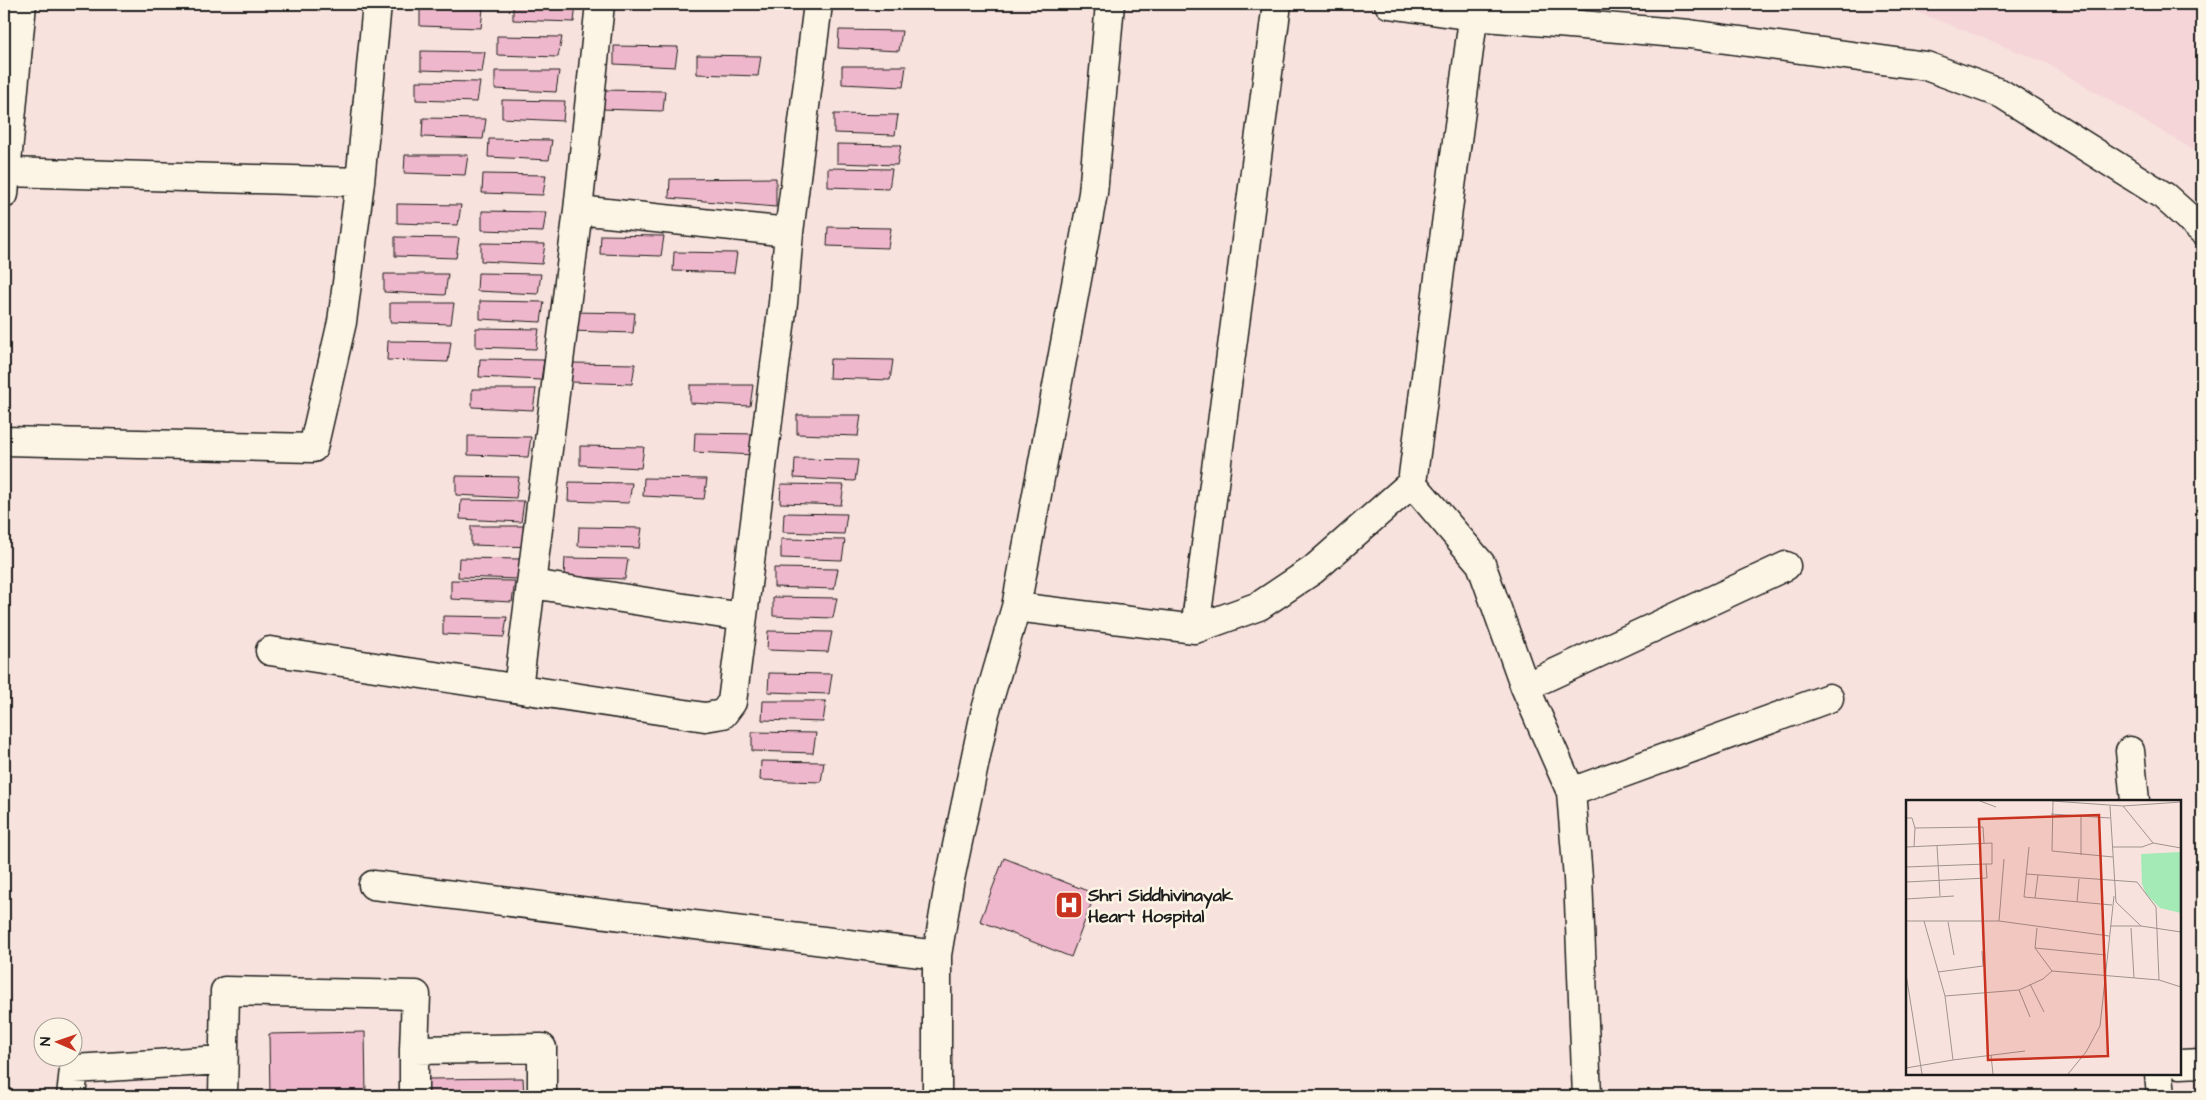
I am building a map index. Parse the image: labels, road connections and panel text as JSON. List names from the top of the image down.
{
  "places": {
    "hospital": ["Shri Siddhivinayak Heart Hospital"]
  },
  "north": "left"
}
